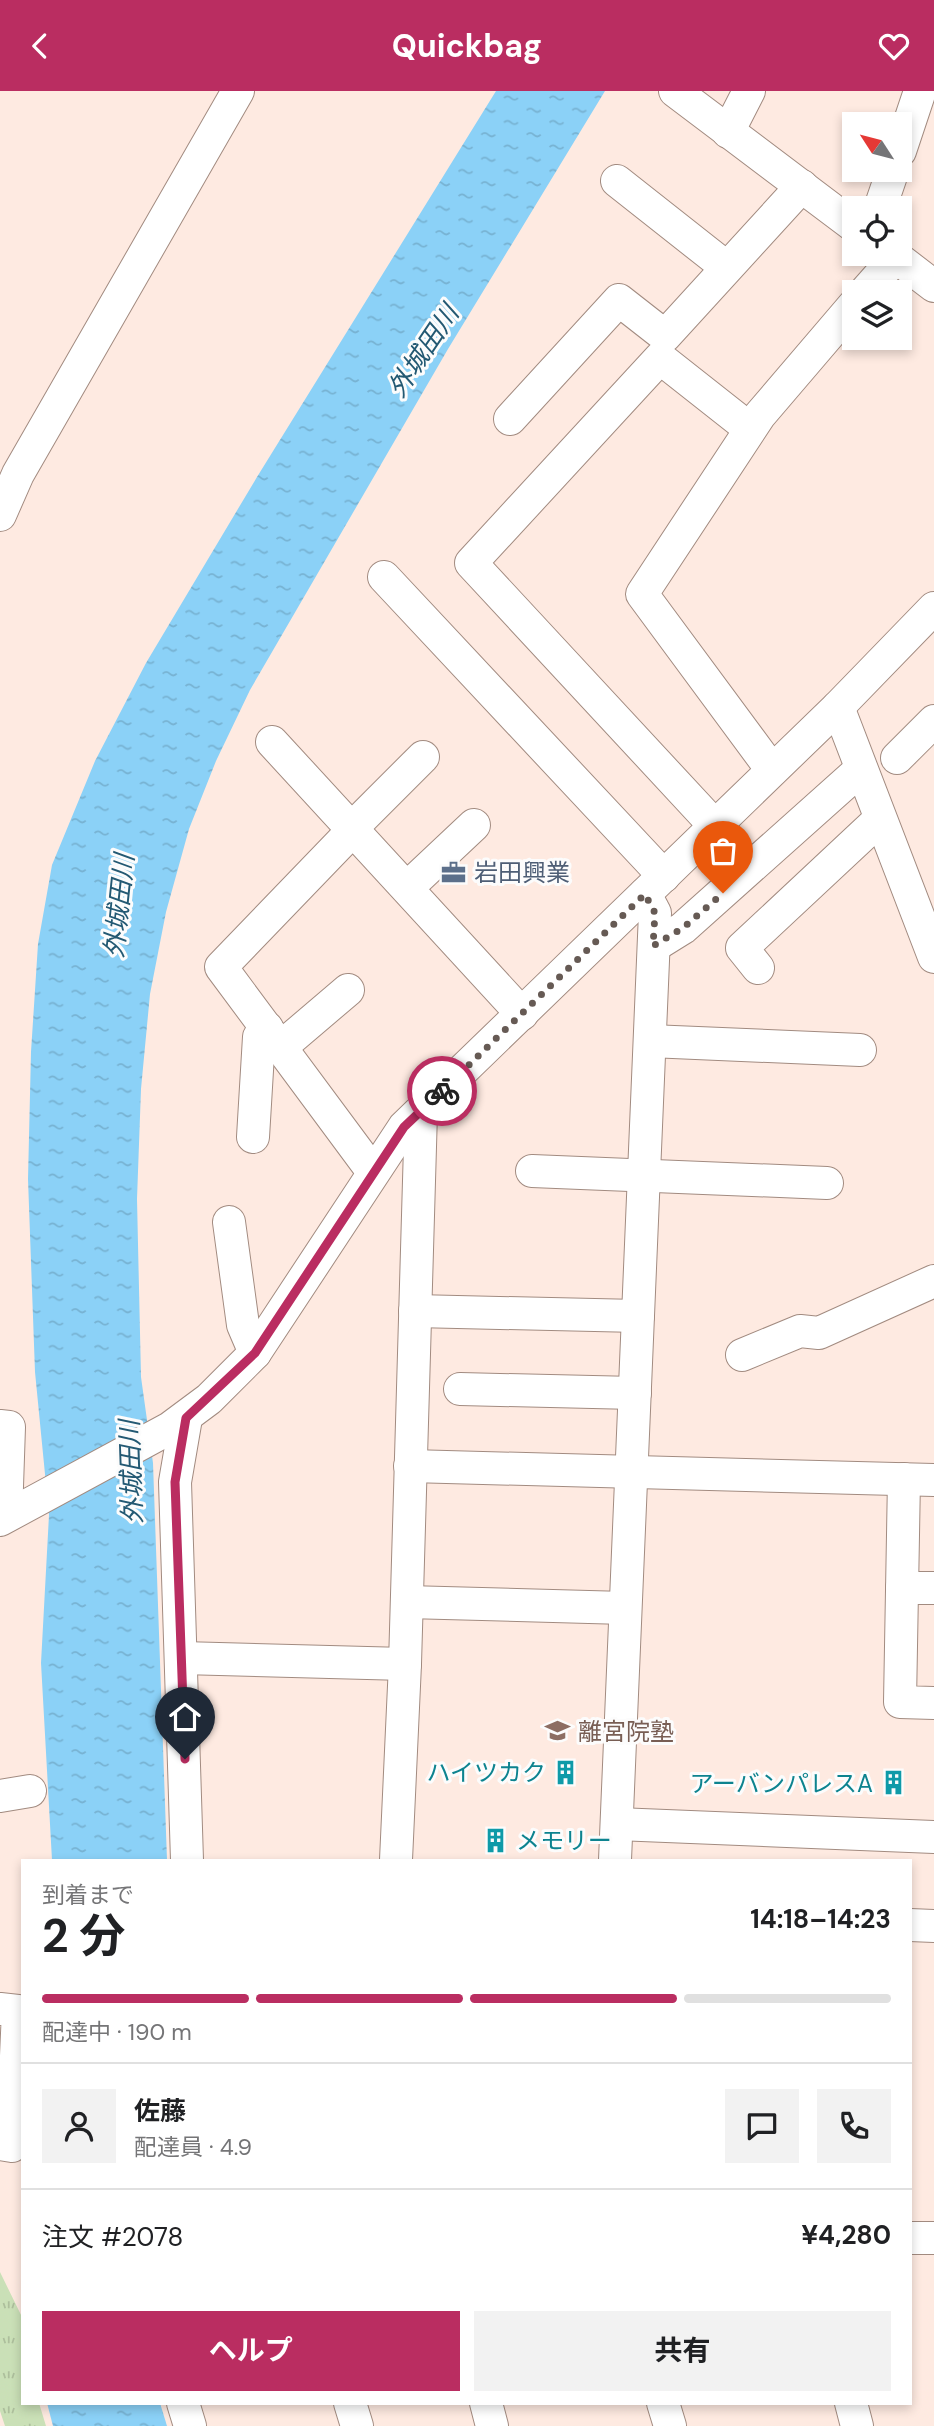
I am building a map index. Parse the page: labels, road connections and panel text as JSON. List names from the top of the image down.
{
  "water": ["外城田川"],
  "places": {
    "office": ["岩田興業"],
    "school or university": ["離宮院塾"],
    "building": ["ハイツカク", "アーバンパレスA", "メモリー"]
  },
  "north": "top left",
  "page": {
    "header": "Quickbag",
    "heading": ["2 分", "到着まで", "14:18–14:23"],
    "panel": [
      "佐藤",
      "配達員 · 4.9",
      "注文 #2078",
      "¥4,280"
    ],
    "bar": "配達中 · 190 m",
    "buttons": ["ヘルプ", "共有"]
  }
}
